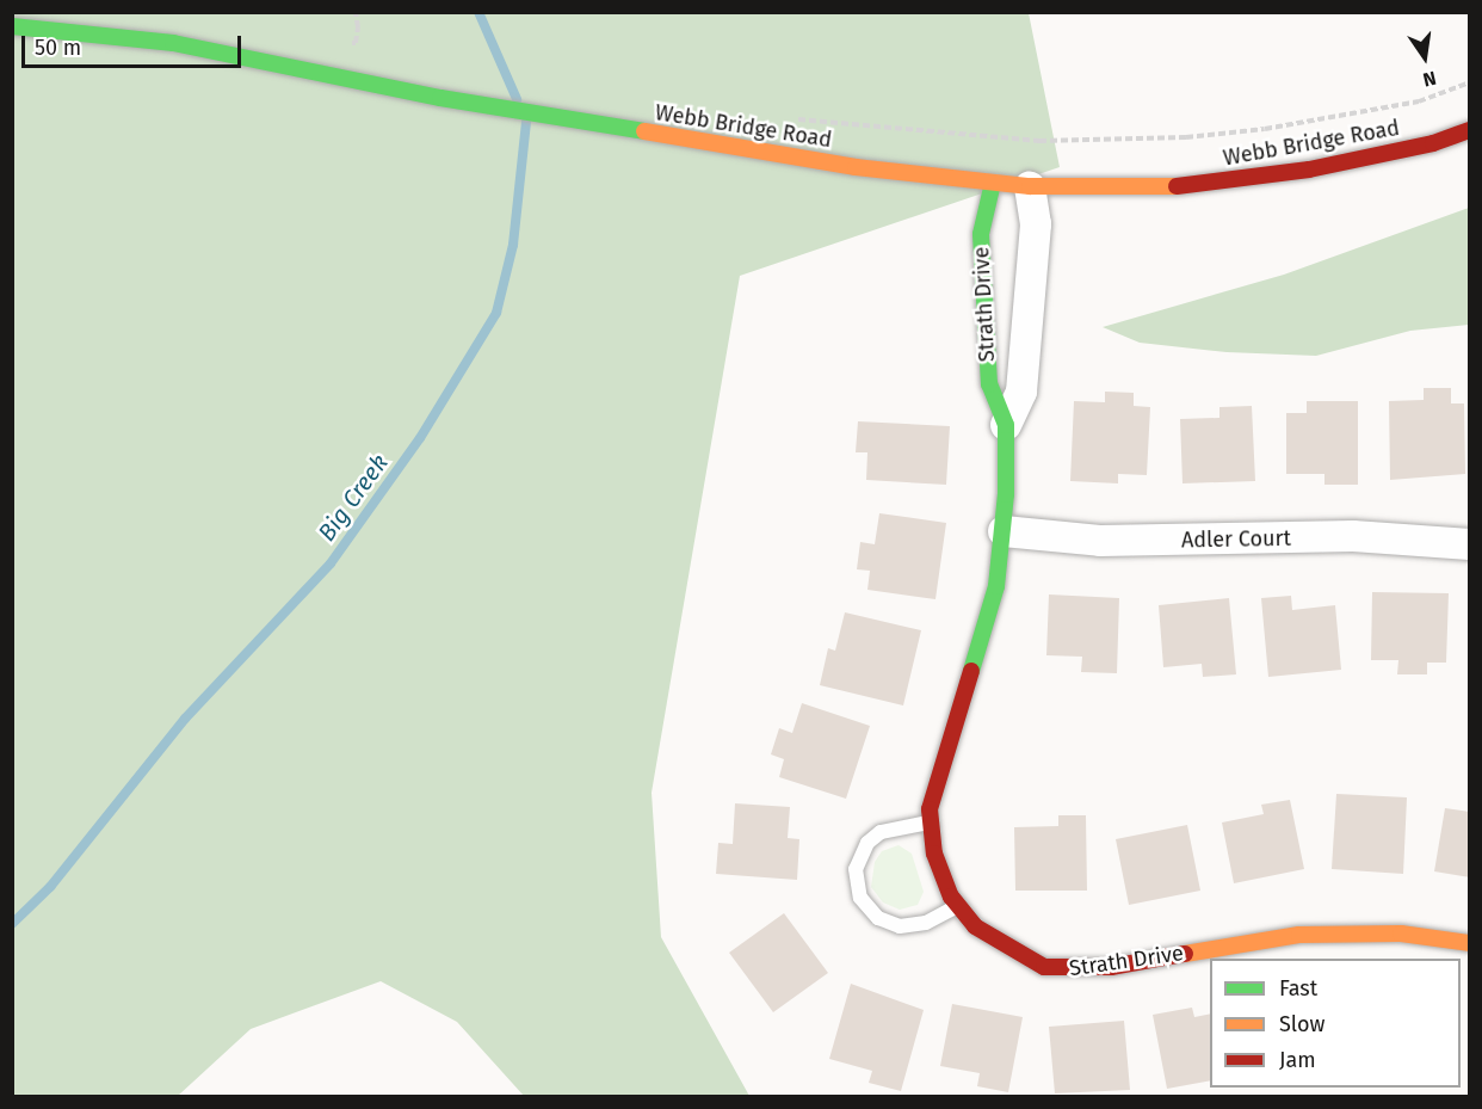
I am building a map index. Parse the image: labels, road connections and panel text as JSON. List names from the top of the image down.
{
  "streets": {
    "street": ["Webb Bridge Road", "Strath Drive", "Adler Court"]
  },
  "crossings": [
    ["Webb Bridge Road", "Strath Drive"],
    ["Strath Drive", "Adler Court"]
  ],
  "water": ["Big Creek"],
  "legend": ["Fast", "Slow", "Jam"],
  "scale_bar": "50 m",
  "north": "bottom"
}
